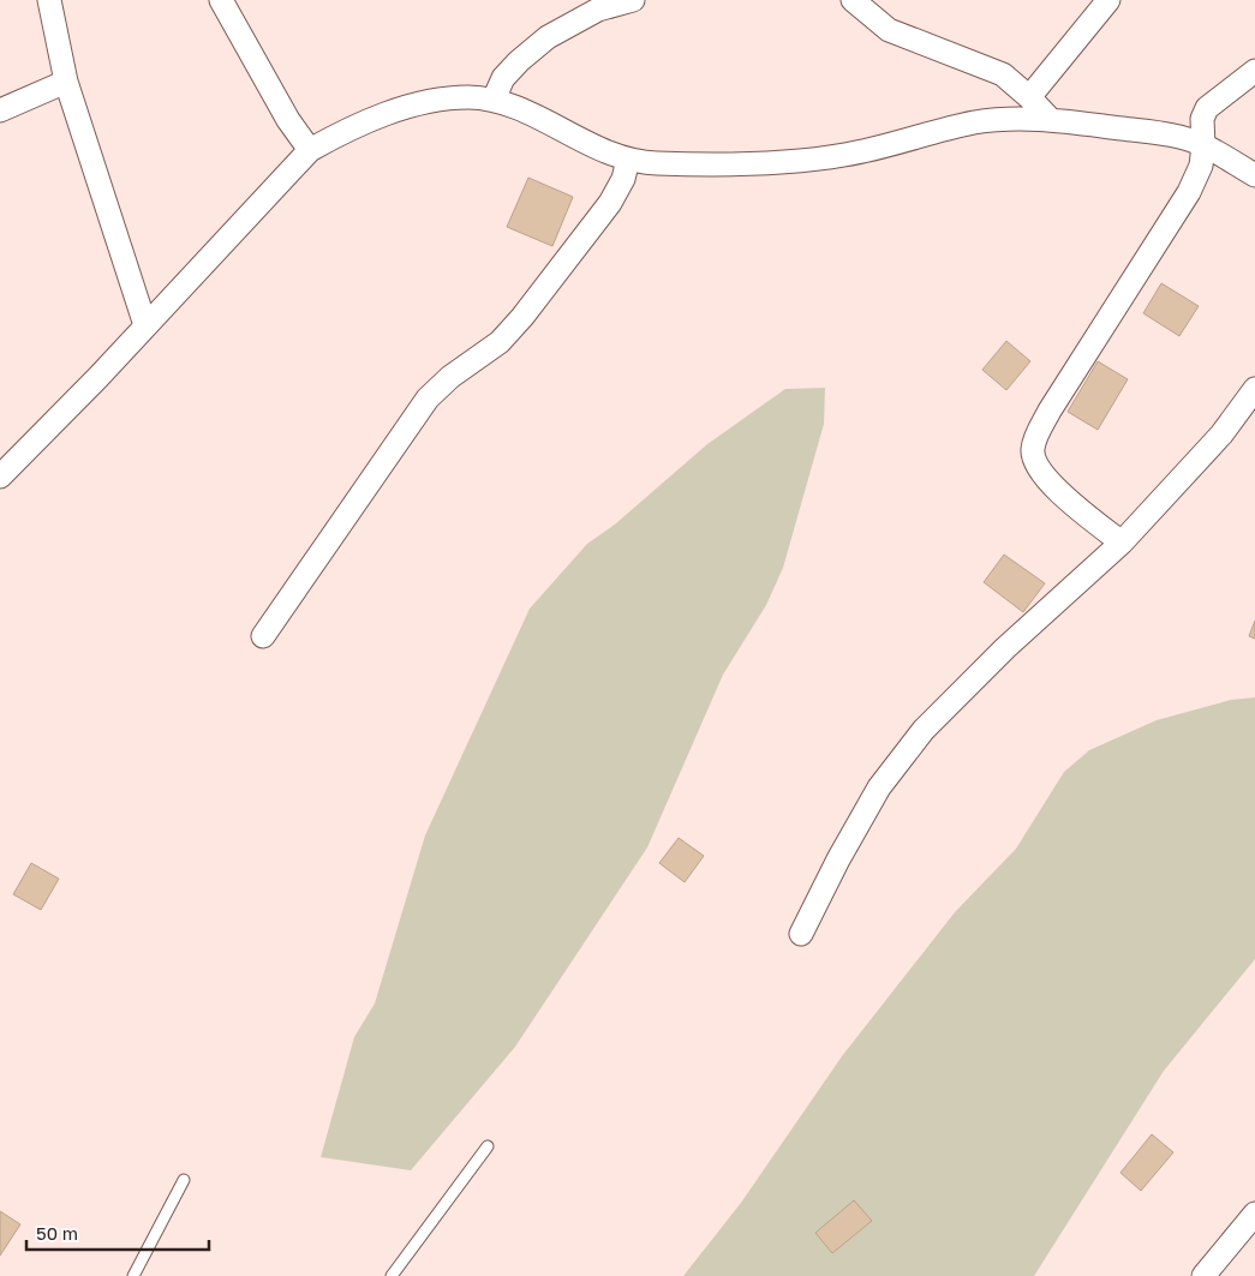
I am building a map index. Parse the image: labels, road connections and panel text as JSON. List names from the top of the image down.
{
  "scale_bar": "50 m"
}
